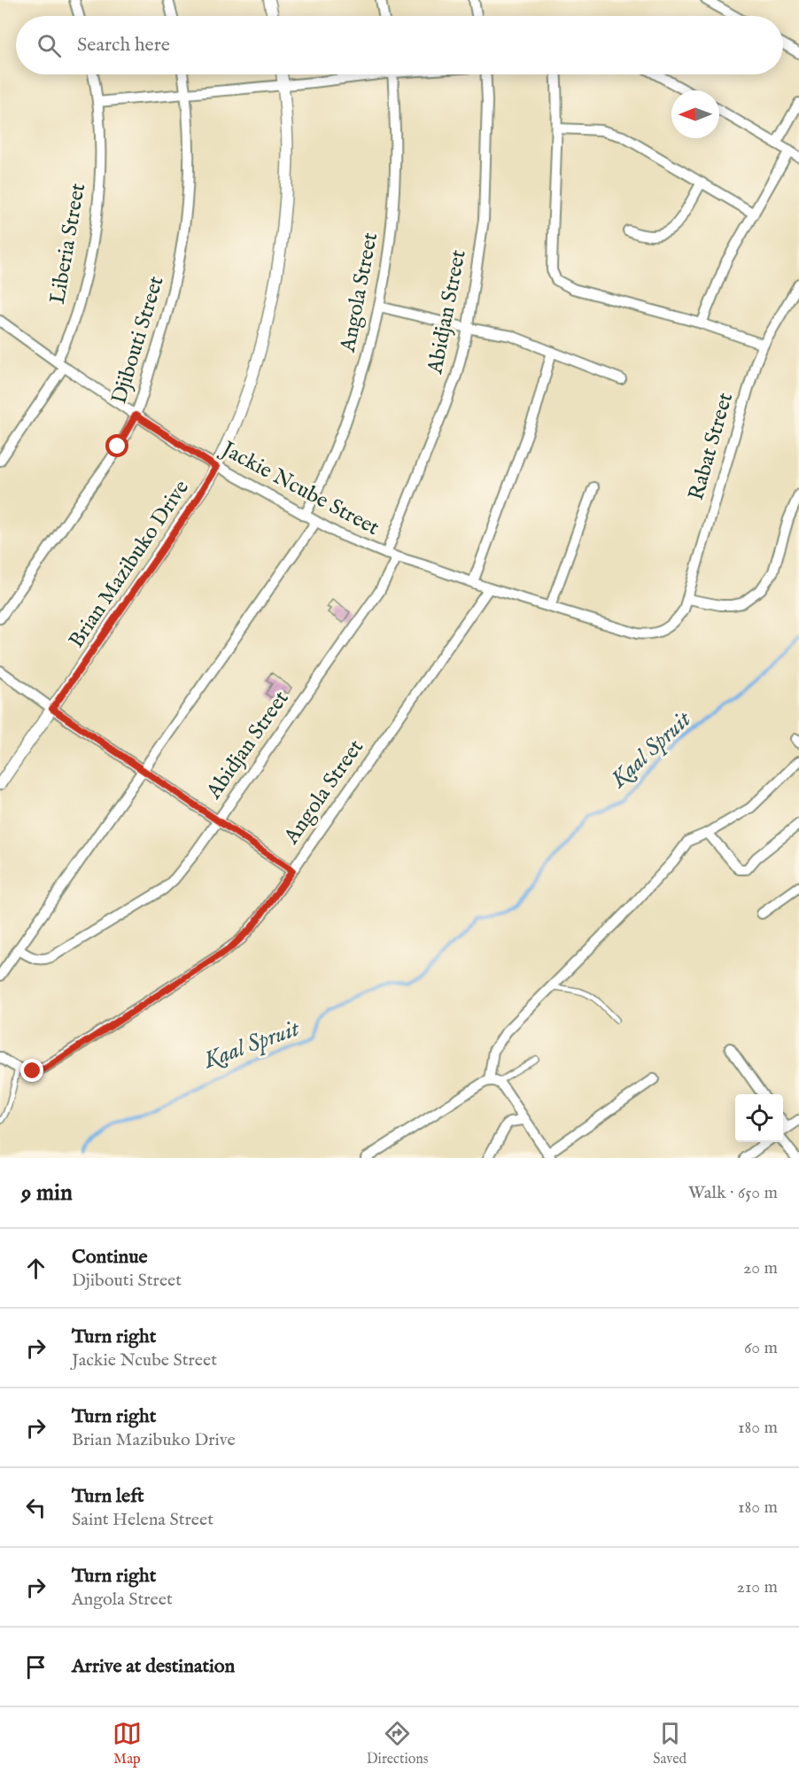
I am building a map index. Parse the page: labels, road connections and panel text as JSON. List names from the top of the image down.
{
  "streets": {
    "street": [
      "Liberia Street",
      "Angola Street",
      "Abidjan Street",
      "Djibouti Street",
      "Rabat Street",
      "Jackie Ncube Street",
      "Brian Mazibuko Drive"
    ]
  },
  "crossings": [
    ["Liberia Street", "Jackie Ncube Street"],
    ["Angola Street", "Jackie Ncube Street"],
    ["Abidjan Street", "Jackie Ncube Street"],
    ["Djibouti Street", "Jackie Ncube Street"],
    ["Rabat Street", "Jackie Ncube Street"],
    ["Jackie Ncube Street", "Brian Mazibuko Drive"]
  ],
  "water": ["Kaal Spruit"],
  "north": "left",
  "page": {
    "search": "Search here",
    "heading": ["9 min", "Walk · 650 m"],
    "list": [
      ["Continue", "Djibouti Street", "20 m"],
      ["Turn right", "Jackie Ncube Street", "60 m"],
      ["Turn right", "Brian Mazibuko Drive", "180 m"],
      ["Turn left", "Saint Helena Street", "180 m"],
      ["Turn right", "Angola Street", "210 m"],
      "Arrive at destination"
    ],
    "nav": ["Map", "Directions", "Saved"]
  }
}
